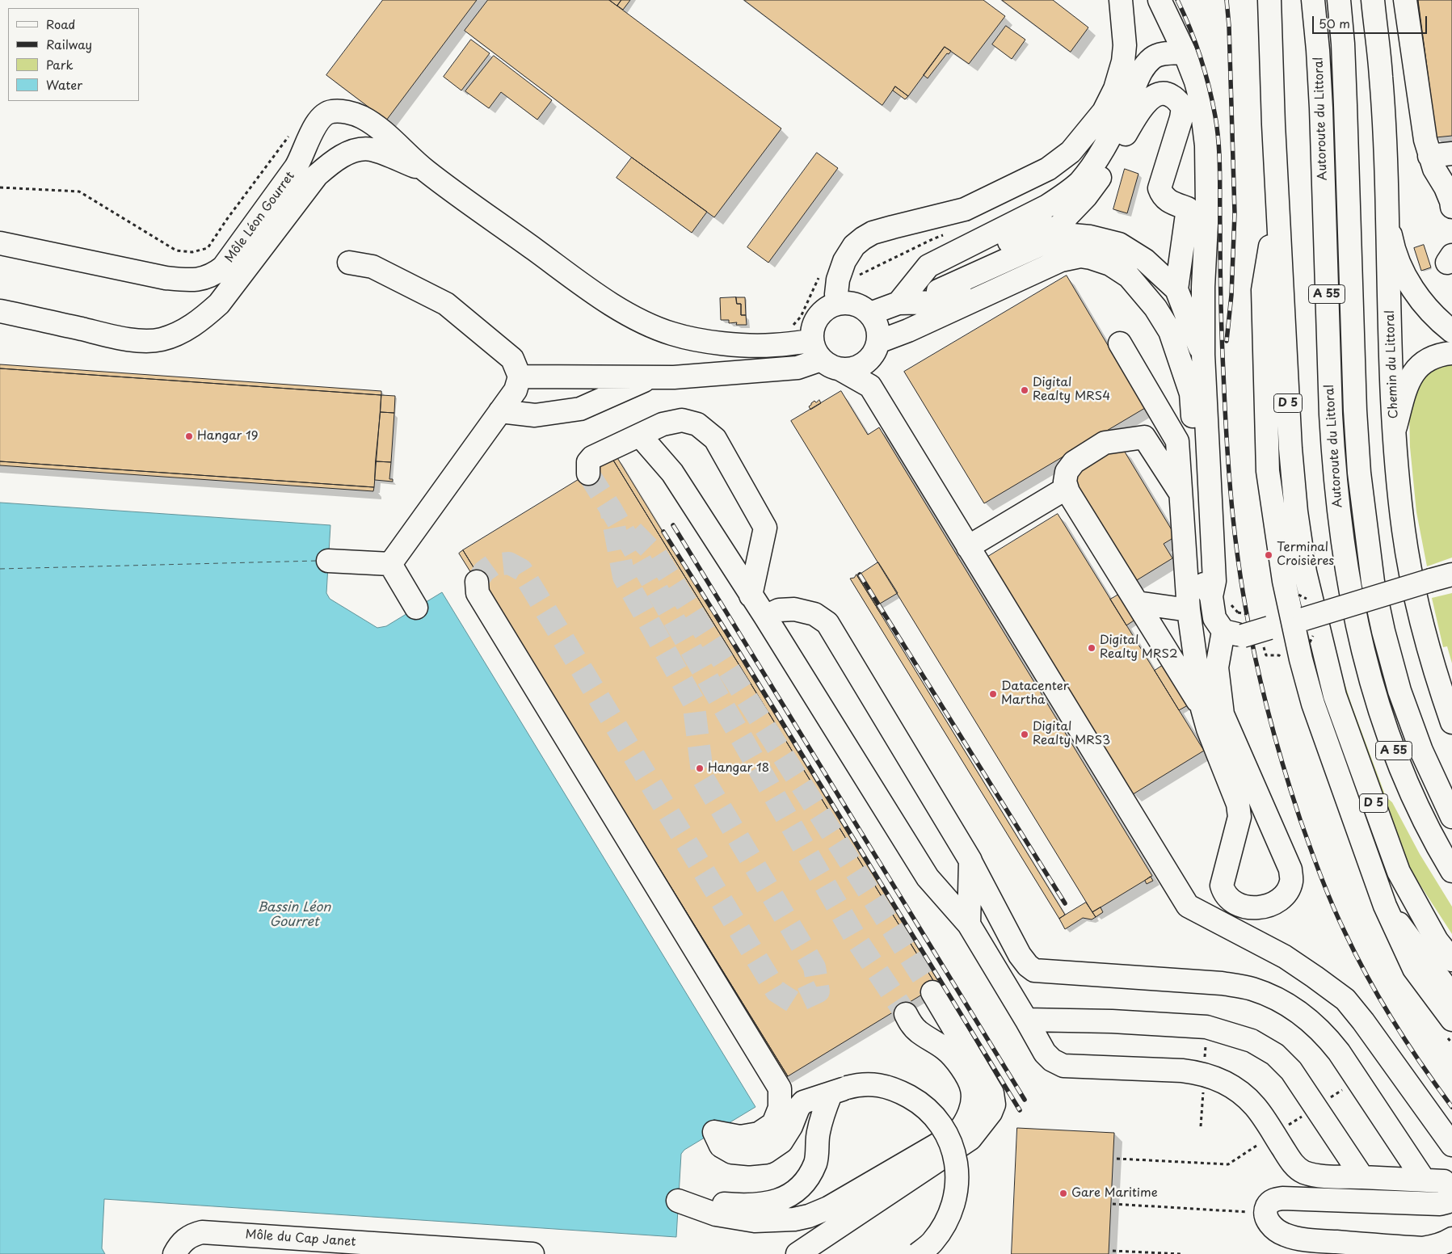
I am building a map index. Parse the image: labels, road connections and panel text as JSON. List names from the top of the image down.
{
  "streets": {
    "main road": [
      "Autoroute du Littoral",
      "Môle Léon Gourret",
      "A 55",
      "Chemin du Littoral",
      "D 5",
      "Môle du Cap Janet"
    ]
  },
  "water": ["Bassin Léon Gourret"],
  "places": [
    "Digital Realty MRS4",
    "Hangar 19",
    "Terminal Croisières",
    "Digital Realty MRS2",
    "Datacenter Martha",
    "Digital Realty MRS3",
    "Hangar 18",
    "Gare Maritime"
  ],
  "legend": [
    "Road",
    "Railway",
    "Park",
    "Water"
  ],
  "scale_bar": "50 m"
}
